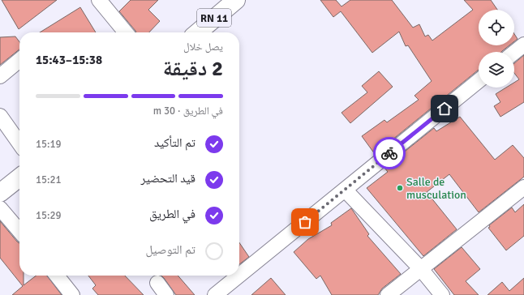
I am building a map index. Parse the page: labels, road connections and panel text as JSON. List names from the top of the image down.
{
  "streets": {
    "main road": ["RN 11"]
  },
  "places": ["Salle de musculation"],
  "page": {
    "heading": ["2 دقيقة", "يصل خلال", "15:38–15:43"],
    "bar": "في الطريق · 30 m",
    "list": [
      ["تم التأكيد", "15:19"],
      ["قيد التحضير", "15:21"],
      ["في الطريق", "15:29"],
      "تم التوصيل"
    ]
  }
}
